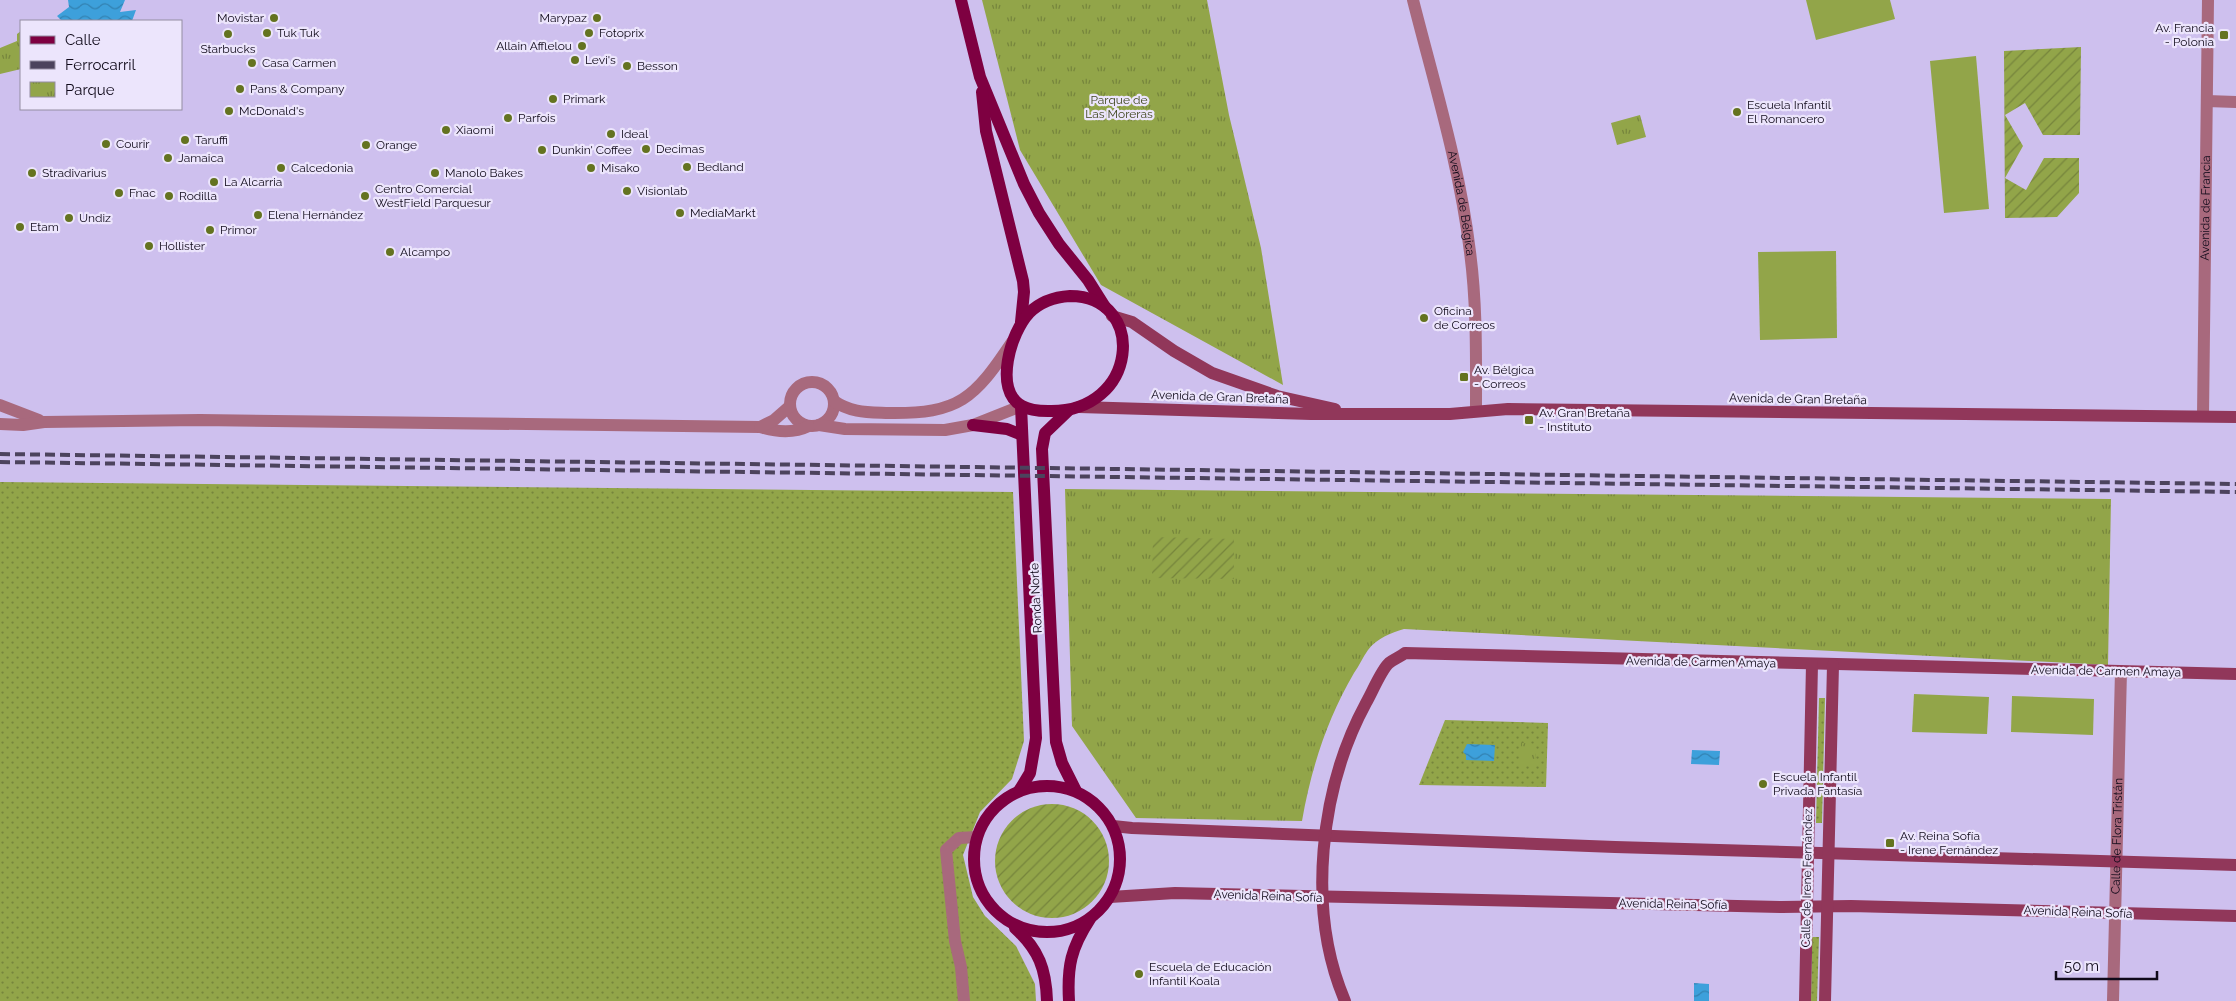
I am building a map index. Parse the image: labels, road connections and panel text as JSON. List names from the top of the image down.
{
  "streets": {
    "main road": ["Ronda Norte"],
    "street": [
      "Avenida de Bélgica",
      "Avenida de Francia",
      "Avenida de Gran Bretaña",
      "Avenida de Carmen Amaya",
      "Calle de Flora Tristán",
      "Calle de Irene Fernández",
      "Avenida Reina Sofía"
    ]
  },
  "crossings": [
    ["Avenida de Bélgica", "Avenida de Gran Bretaña"],
    ["Avenida de Francia", "Avenida de Gran Bretaña"],
    ["Avenida de Gran Bretaña", "Ronda Norte"],
    ["Ronda Norte", "Avenida Reina Sofía"],
    ["Avenida de Carmen Amaya", "Calle de Flora Tristán"],
    ["Avenida de Carmen Amaya", "Calle de Irene Fernández"],
    ["Avenida de Carmen Amaya", "Avenida Reina Sofía"],
    ["Calle de Flora Tristán", "Avenida Reina Sofía"],
    ["Calle de Irene Fernández", "Avenida Reina Sofía"]
  ],
  "parks": ["Parque de Las Moreras"],
  "places": {
    "other": [
      "Movistar",
      "Marypaz",
      "Tuk Tuk",
      "Fotoprix",
      "Starbucks",
      "Allain Afflelou",
      "Levi's",
      "Casa Carmen",
      "Besson",
      "Pans & Company",
      "Primark",
      "McDonald's",
      "Escuela Infantil El Romancero",
      "Parfois",
      "Xiaomi",
      "Ideal",
      "Taruffi",
      "Courir",
      "Orange",
      "Decimas",
      "Dunkin' Coffee",
      "Jamaica",
      "Bedland",
      "Calcedonia",
      "Misako",
      "Stradivarius",
      "Manolo Bakes",
      "La Alcarria",
      "Visionlab",
      "Fnac",
      "Rodilla",
      "Centro Comercial WestField Parquesur",
      "MediaMarkt",
      "Elena Hernández",
      "Undiz",
      "Etam",
      "Primor",
      "Hollister",
      "Alcampo",
      "Oficina de Correos",
      "Escuela Infantil Privada Fantasía",
      "Escuela de Educación Infantil Koala"
    ],
    "transit": [
      "Av. Francia - Polonia",
      "Av. Bélgica - Correos",
      "Av. Gran Bretaña - Instituto",
      "Av. Reina Sofía - Irene Fernández"
    ]
  },
  "legend": ["Calle", "Ferrocarril", "Parque"],
  "scale_bar": "50 m"
}
